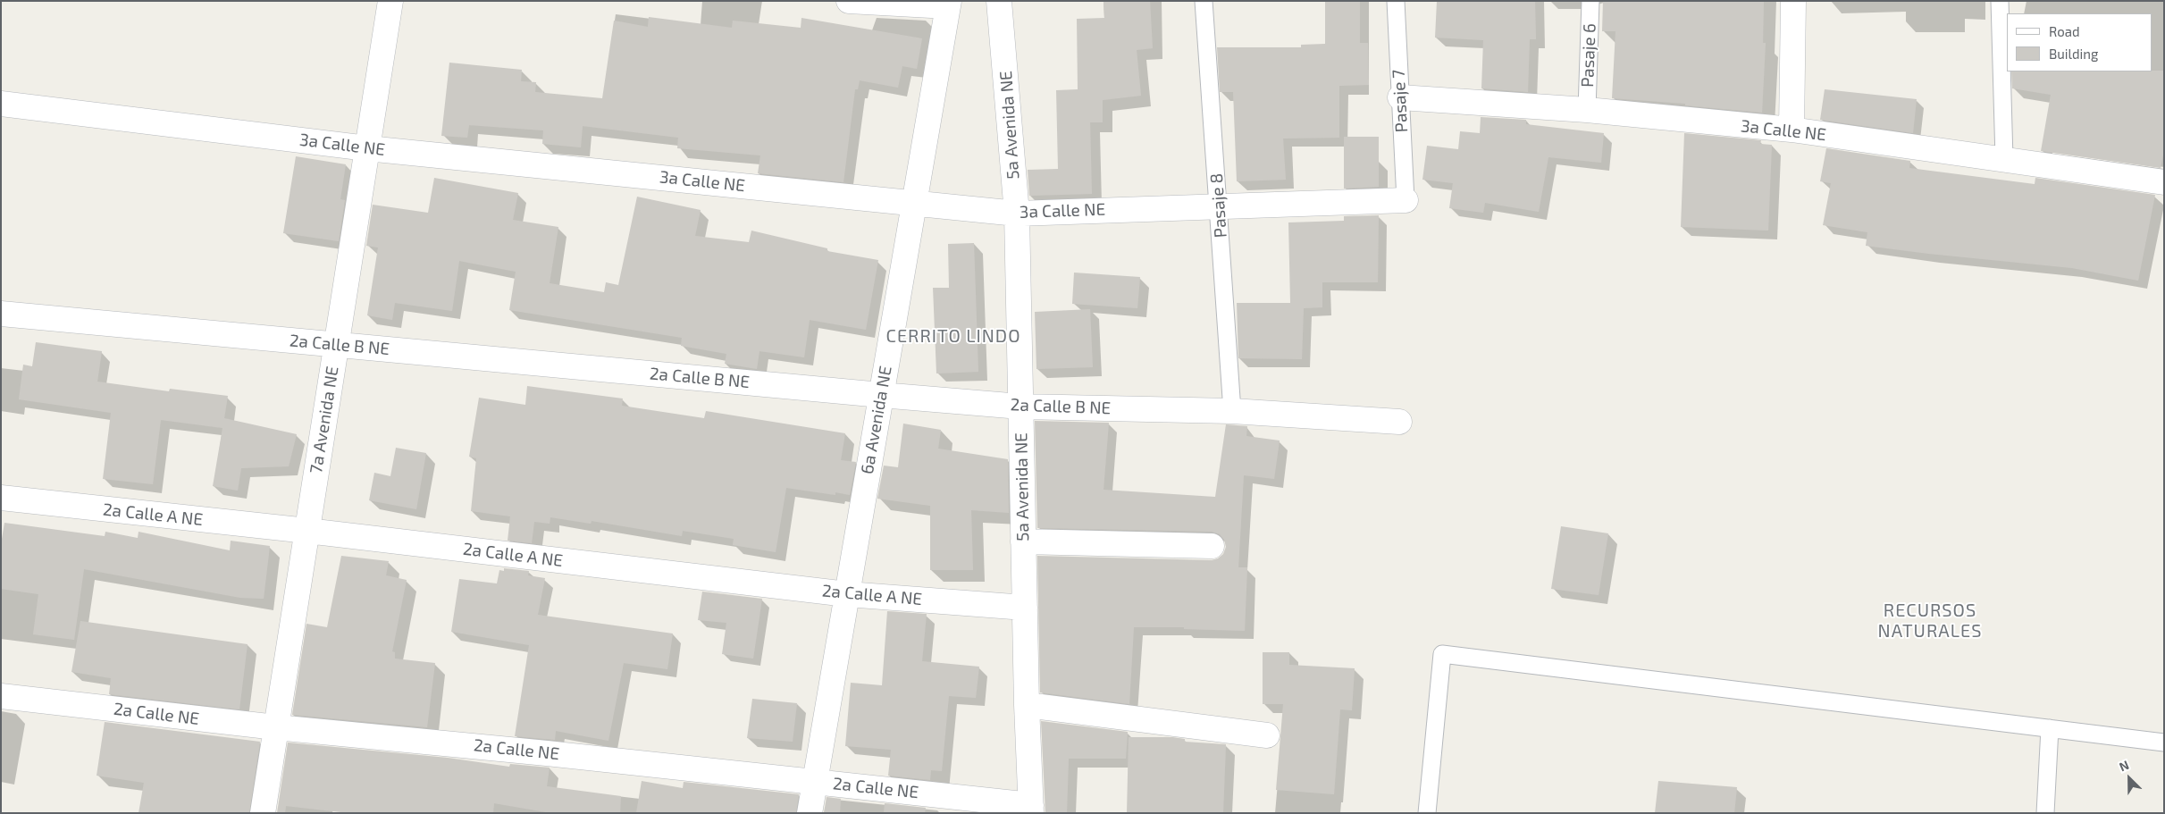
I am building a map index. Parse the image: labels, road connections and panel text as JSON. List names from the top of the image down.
{
  "streets": {
    "street": [
      "5a Avenida NE",
      "3a Calle NE",
      "2a Calle B NE",
      "7a Avenida NE",
      "6a Avenida NE",
      "2a Calle A NE",
      "2a Calle NE"
    ],
    "lane": ["Pasaje 6", "Pasaje 7", "Pasaje 8"]
  },
  "crossings": [
    ["Pasaje 6", "3a Calle NE"],
    ["Pasaje 7", "3a Calle NE"],
    ["5a Avenida NE", "3a Calle NE"],
    ["5a Avenida NE", "2a Calle B NE"],
    ["5a Avenida NE", "2a Calle A NE"],
    ["5a Avenida NE", "2a Calle NE"],
    ["3a Calle NE", "Pasaje 8"],
    ["3a Calle NE", "7a Avenida NE"],
    ["3a Calle NE", "6a Avenida NE"],
    ["Pasaje 8", "2a Calle B NE"],
    ["2a Calle B NE", "7a Avenida NE"],
    ["2a Calle B NE", "6a Avenida NE"],
    ["7a Avenida NE", "2a Calle A NE"],
    ["7a Avenida NE", "2a Calle NE"],
    ["6a Avenida NE", "2a Calle A NE"],
    ["6a Avenida NE", "2a Calle NE"]
  ],
  "districts": ["CERRITO LINDO", "RECURSOS NATURALES"],
  "legend": ["Road", "Building"],
  "north": "top left"
}
